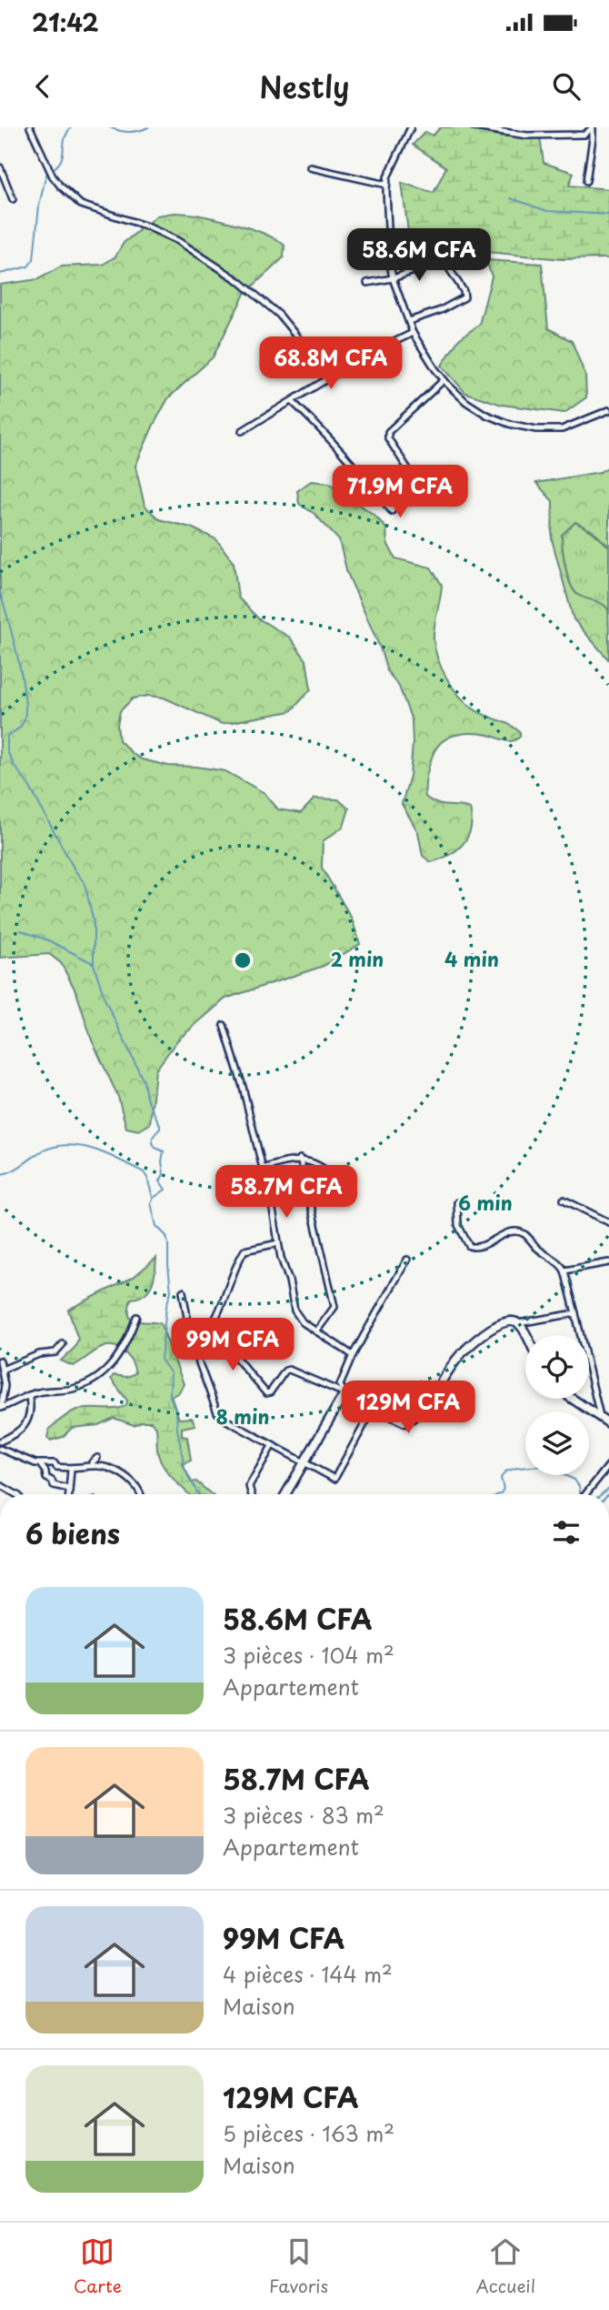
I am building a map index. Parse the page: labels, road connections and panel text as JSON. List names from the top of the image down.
{
  "page": {
    "status": "21:42",
    "header": "Nestly",
    "price": [
      "58.6M CFA",
      "68.8M CFA",
      "71.9M CFA",
      "58.7M CFA",
      "99M CFA",
      "129M CFA"
    ],
    "heading": "6 biens",
    "list": [
      {
        "name": "58.6M CFA",
        "note": "3 pièces · 104 m² · Appartement"
      },
      {
        "name": "58.7M CFA",
        "note": "3 pièces · 83 m² · Appartement"
      },
      {
        "name": "99M CFA",
        "note": "4 pièces · 144 m² · Maison"
      },
      {
        "name": "129M CFA",
        "note": "5 pièces · 163 m² · Maison"
      }
    ],
    "tabs": ["Carte", "Favoris", "Accueil"]
  },
  "rings": [
    "2 min",
    "4 min",
    "6 min",
    "8 min"
  ]
}
